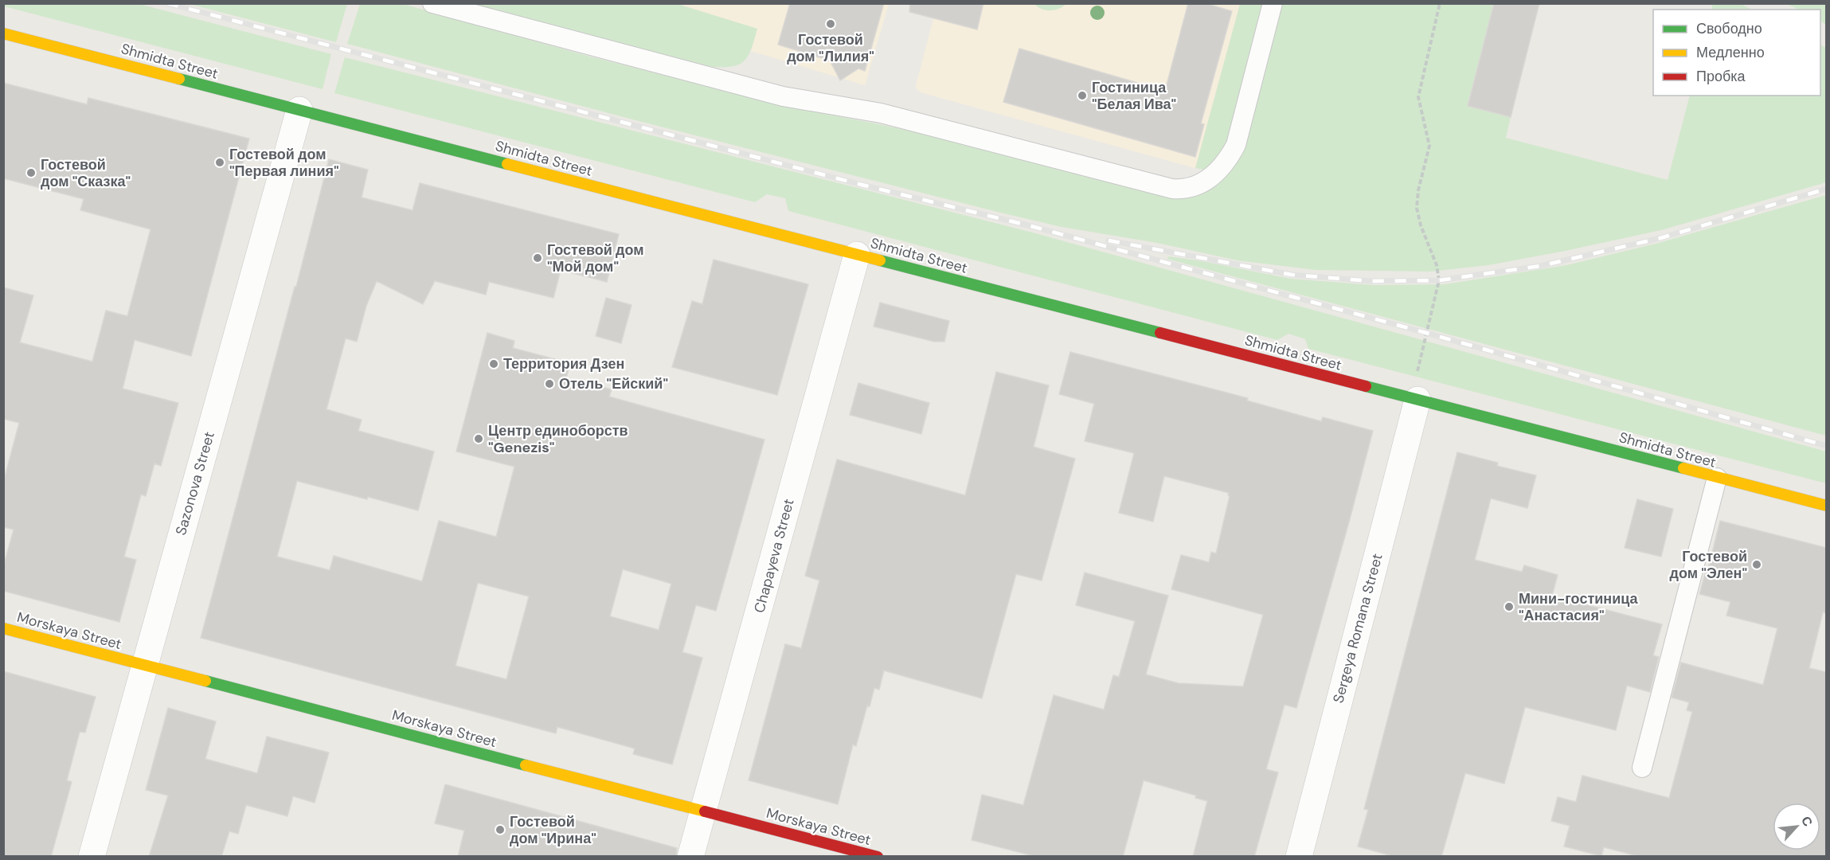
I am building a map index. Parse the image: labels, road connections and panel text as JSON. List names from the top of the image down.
{
  "streets": {
    "street": [
      "Shmidta Street",
      "Sazonova Street",
      "Chapayeva Street",
      "Sergeya Romana Street",
      "Morskaya Street"
    ]
  },
  "crossings": [
    ["Shmidta Street", "Sazonova Street"],
    ["Shmidta Street", "Chapayeva Street"],
    ["Shmidta Street", "Sergeya Romana Street"],
    ["Sazonova Street", "Morskaya Street"],
    ["Chapayeva Street", "Morskaya Street"]
  ],
  "places": [
    "Гостевой дом \"Лилия\"",
    "Гостиница \"Белая Ива\"",
    "Гостевой дом \"Первая линия\"",
    "Гостевой дом \"Сказка\"",
    "Гостевой дом \"Мой дом\"",
    "Территория Дзен",
    "Отель \"Ейский\"",
    "Центр единоборств \"Genezis\"",
    "Гостевой дом \"Элен\"",
    "Мини-гостиница \"Анастасия\"",
    "Гостевой дом \"Ирина\""
  ],
  "legend": ["Свободно", "Медленно", "Пробка"],
  "north": "top right"
}
